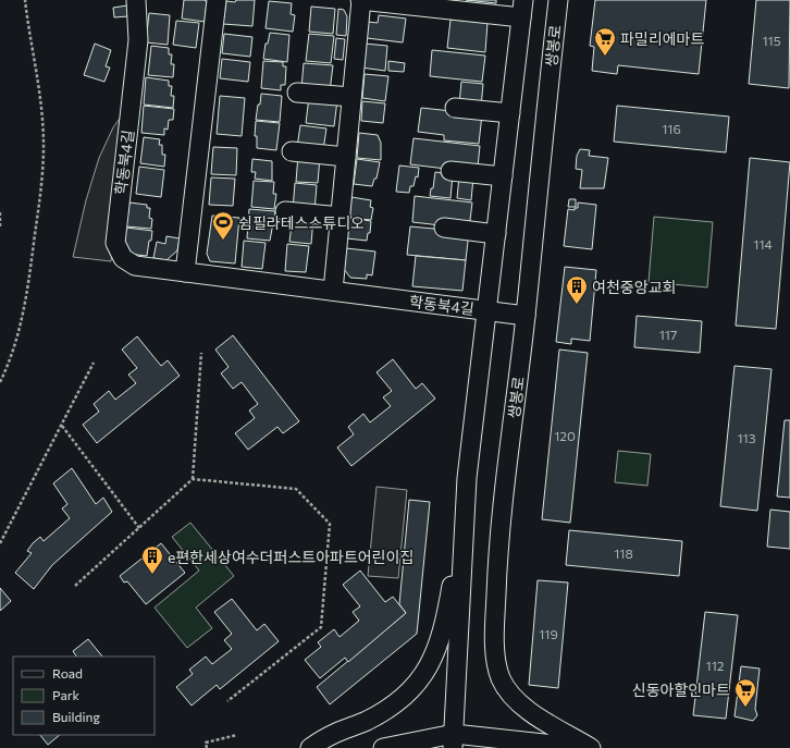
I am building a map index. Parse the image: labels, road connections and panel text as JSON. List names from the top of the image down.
{
  "streets": {
    "street": ["쌍봉로", "학동북4길"]
  },
  "crossings": [
    ["쌍봉로", "학동북4길"]
  ],
  "places": {
    "supermarket": ["파밀리에마트", "신동아할인마트"],
    "sports": ["쉼필라테스스튜디오"],
    "building": ["여천중앙교회", "e편한세상여수더퍼스트아파트어린이집"]
  },
  "house_numbers": [
    "115",
    "116",
    "114",
    "117",
    "120",
    "113",
    "118",
    "119",
    "112"
  ],
  "legend": ["Road", "Park", "Building"]
}
